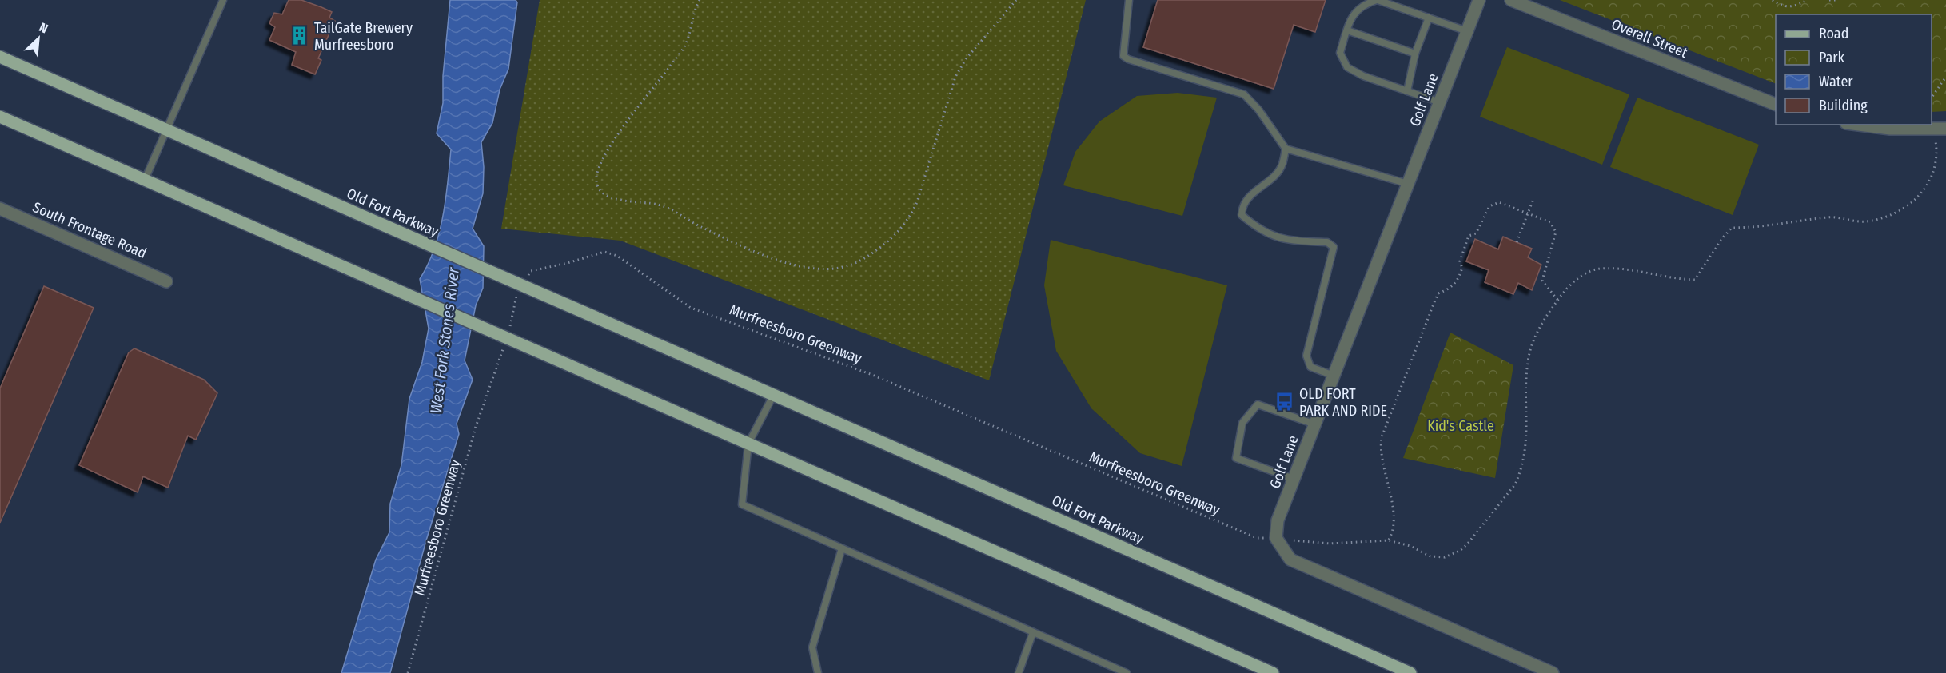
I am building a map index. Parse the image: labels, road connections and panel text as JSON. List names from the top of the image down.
{
  "streets": {
    "main road": ["Old Fort Parkway"],
    "street": ["Overall Street", "Golf Lane", "South Frontage Road"],
    "path": ["Murfreesboro Greenway"]
  },
  "crossings": [
    ["Golf Lane", "Murfreesboro Greenway"]
  ],
  "water": ["West Fork Stones River"],
  "parks": ["Kid's Castle"],
  "places": {
    "building": ["TailGate Brewery Murfreesboro"],
    "bus stop": ["OLD FORT PARK AND RIDE"]
  },
  "legend": [
    "Road",
    "Park",
    "Water",
    "Building"
  ],
  "north": "top right"
}
